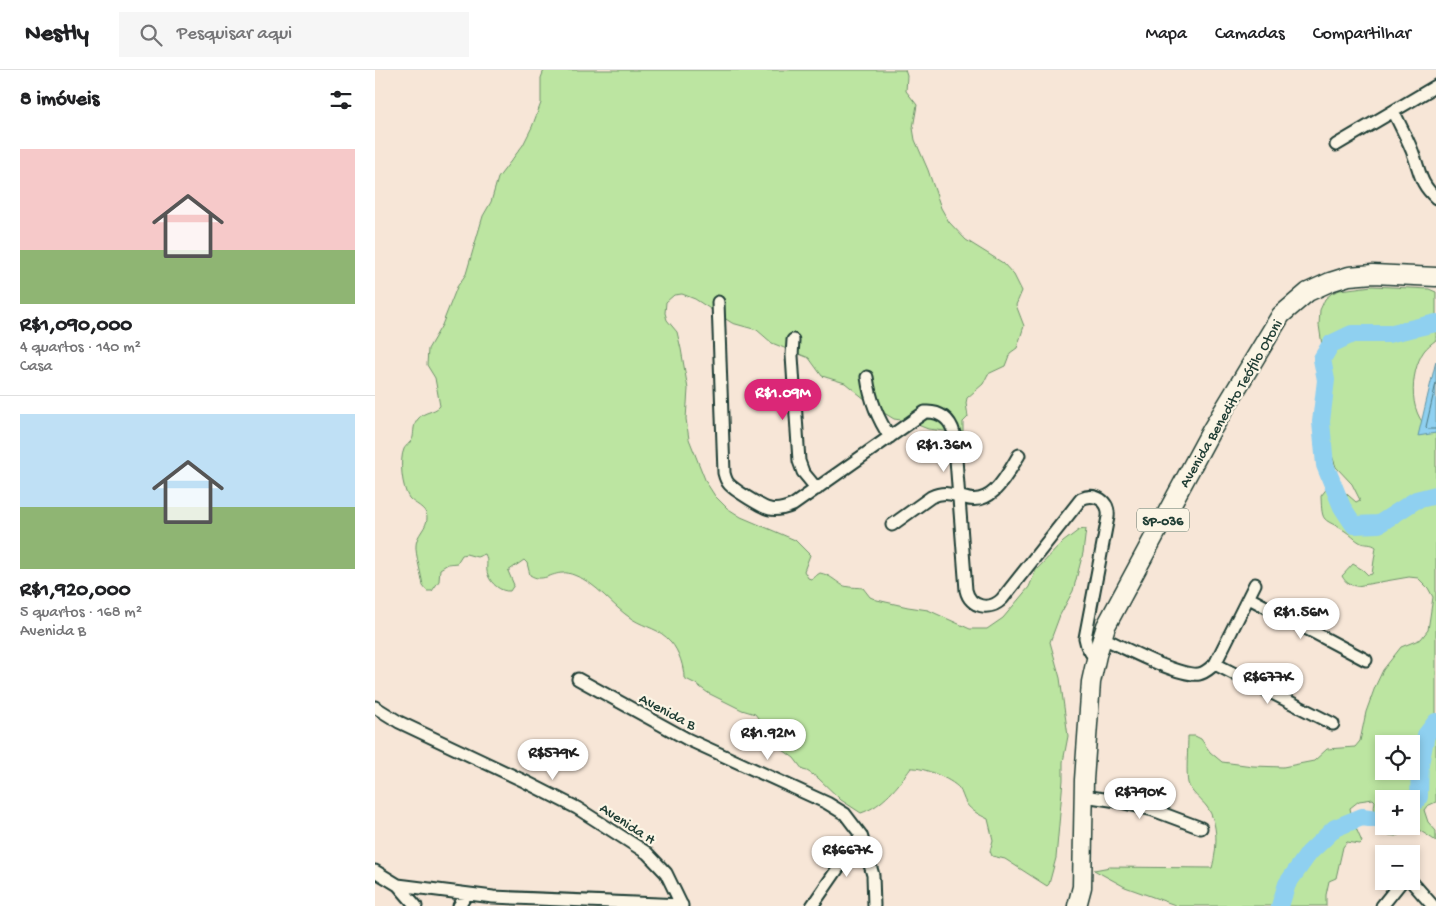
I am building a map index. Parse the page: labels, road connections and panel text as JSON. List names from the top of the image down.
{
  "streets": {
    "main road": ["Avenida Benedito Teófilo Otoni", "SP-036"],
    "street": ["Avenida B", "Avenida H"]
  },
  "page": {
    "header": "Nestly",
    "search": "Pesquisar aqui",
    "nav": ["Mapa", "Camadas", "Compartilhar"],
    "heading": "8 imóveis",
    "list": [
      {
        "name": "R$1,090,000",
        "note": "4 quartos · 140 m² · Casa"
      },
      {
        "name": "R$1,920,000",
        "note": "5 quartos · 168 m² · Avenida B"
      }
    ],
    "price": [
      "R$1.09M",
      "R$1.36M",
      "R$1.56M",
      "R$677K",
      "R$1.92M",
      "R$579K",
      "R$790K",
      "R$667K"
    ],
    "map_buttons": ["+", "−"]
  }
}
